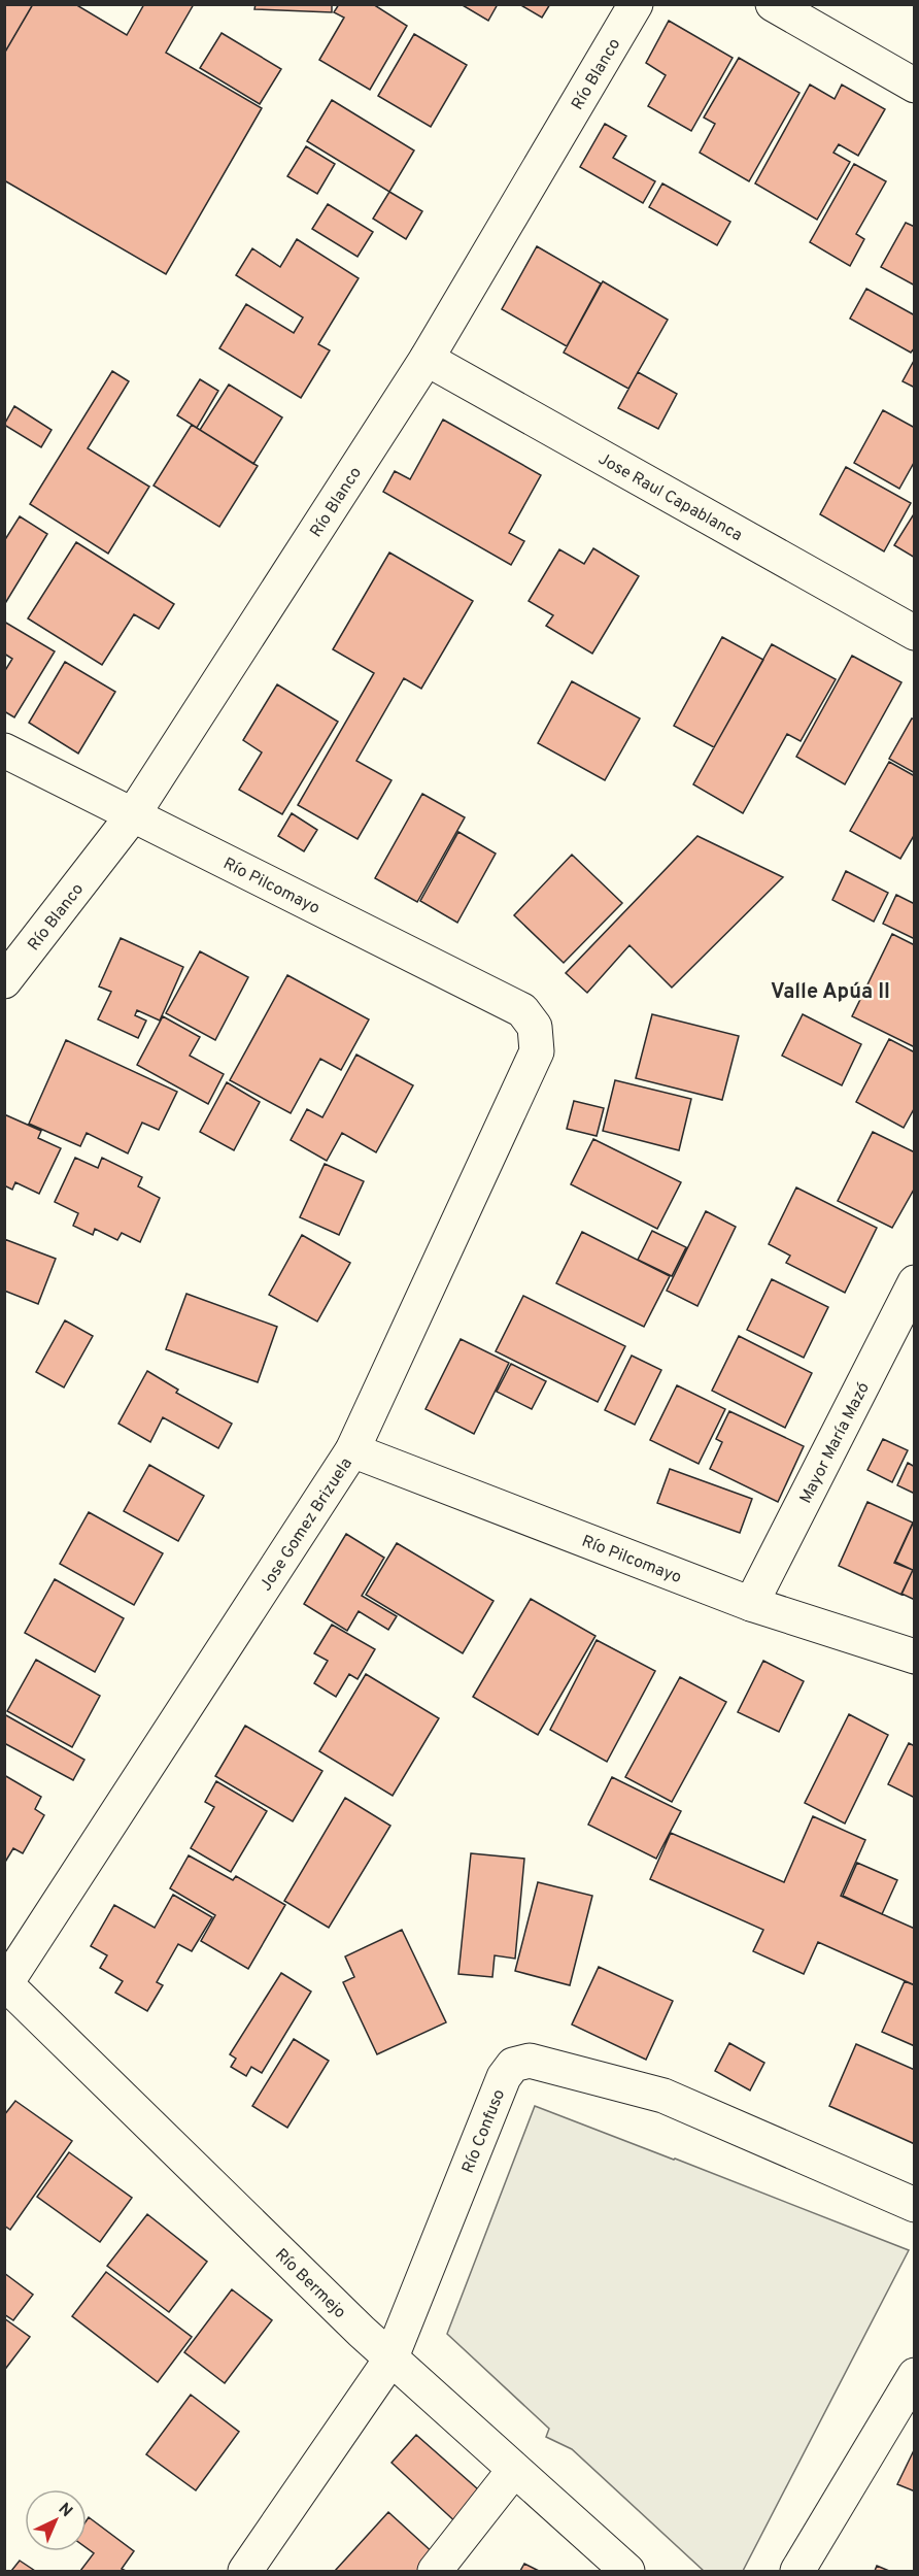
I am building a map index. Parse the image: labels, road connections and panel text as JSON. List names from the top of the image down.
{
  "streets": {
    "street": [
      "Río Blanco",
      "Jose Raul Capablanca",
      "Río Pilcomayo",
      "Mayor María Mazó",
      "Jose Gomez Brizuela",
      "Río Confuso",
      "Río Bermejo"
    ]
  },
  "crossings": [
    ["Río Blanco", "Jose Raul Capablanca"],
    ["Río Blanco", "Río Pilcomayo"],
    ["Río Pilcomayo", "Mayor María Mazó"],
    ["Río Pilcomayo", "Jose Gomez Brizuela"],
    ["Jose Gomez Brizuela", "Río Bermejo"],
    ["Río Confuso", "Río Bermejo"]
  ],
  "districts": ["Valle Apu´a II"],
  "north": "top right"
}
